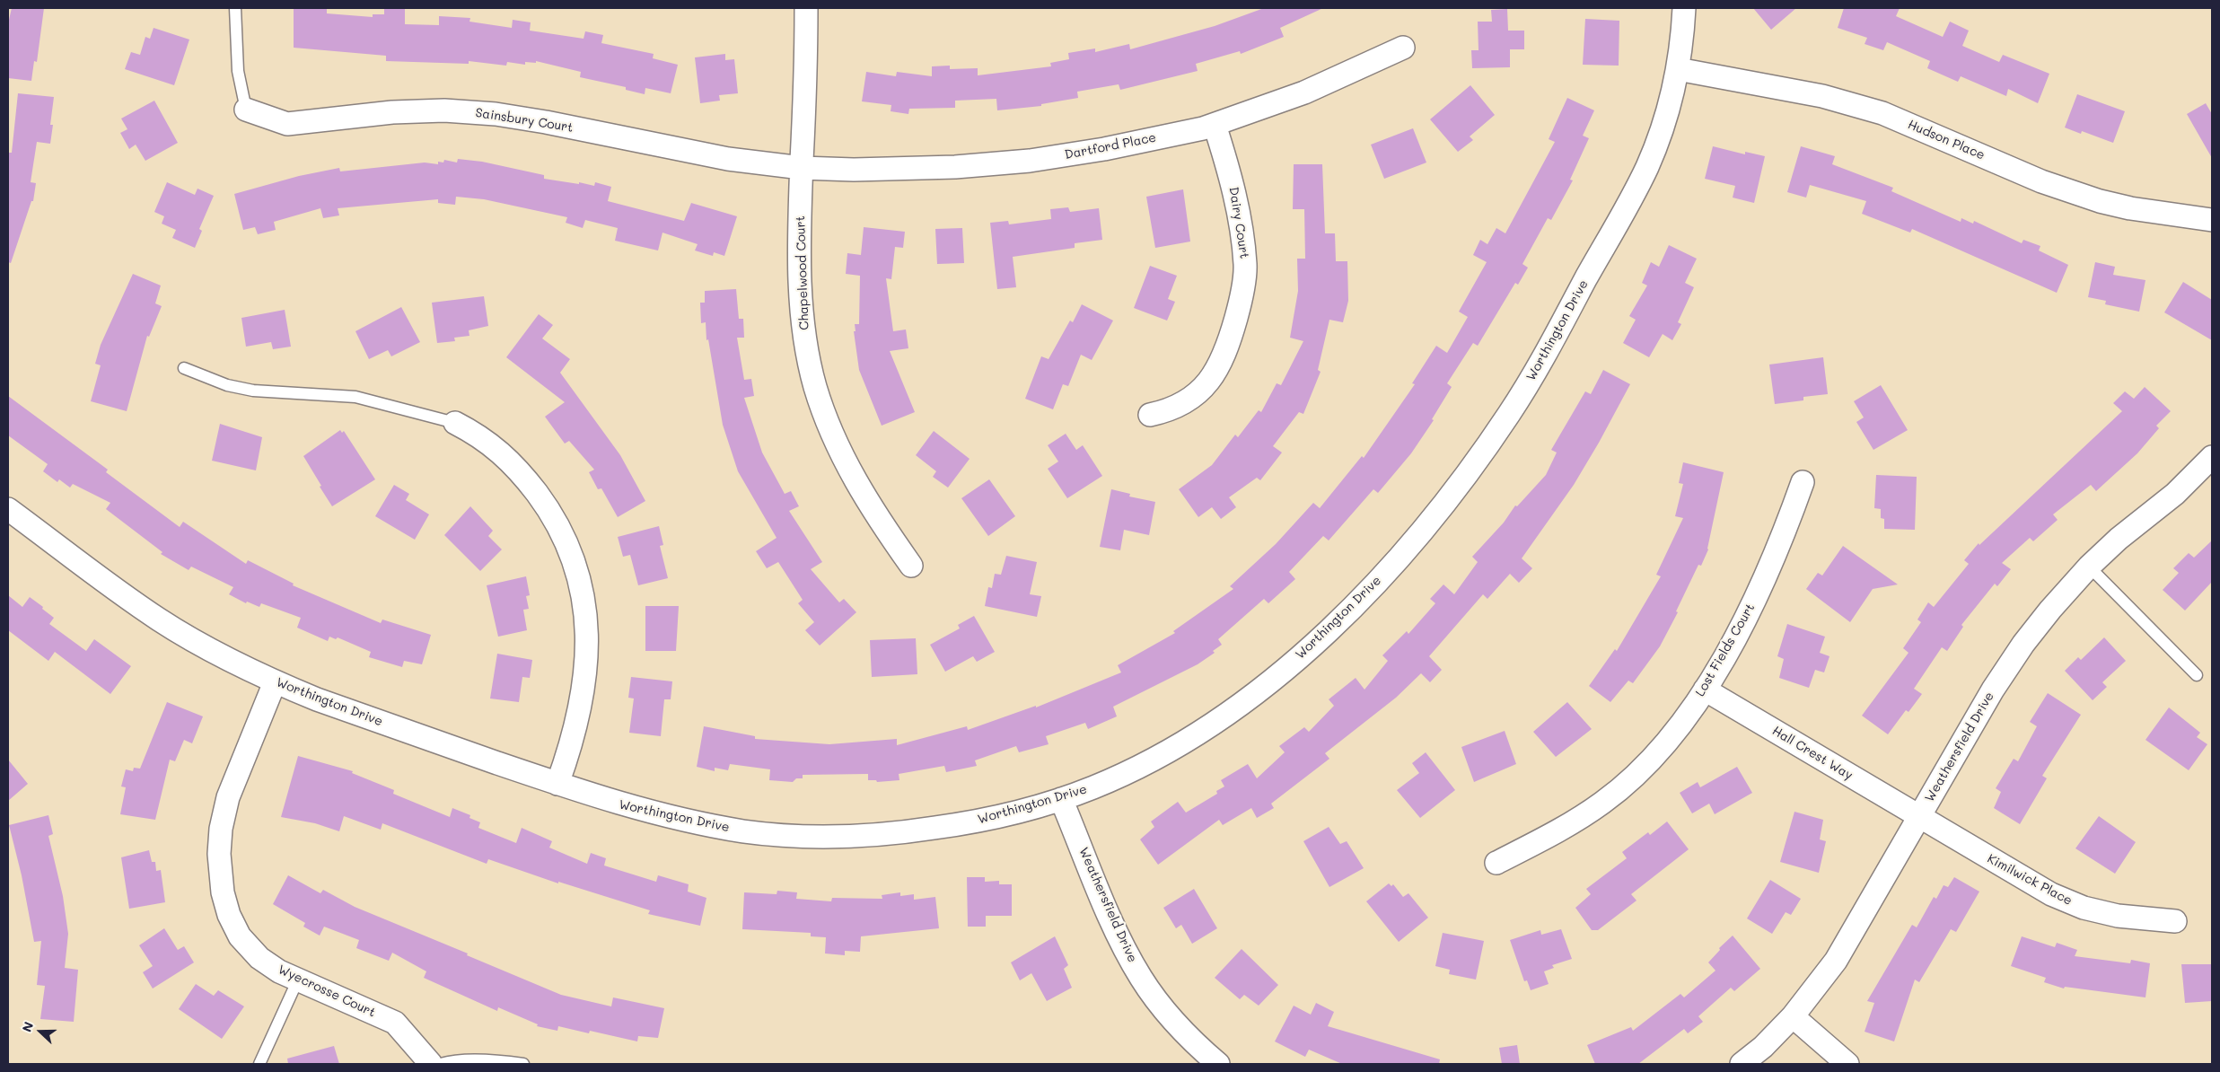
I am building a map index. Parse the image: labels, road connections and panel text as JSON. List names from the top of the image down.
{
  "streets": {
    "street": [
      "Sainsbury Court",
      "Hudson Place",
      "Dartford Place",
      "Dairy Court",
      "Chapelwood Court",
      "Worthington Drive",
      "Lost Fields Court",
      "Weathersfield Drive",
      "Hall Crest Way",
      "Kimilwick Place",
      "Wyecrosse Court"
    ]
  },
  "crossings": [
    ["Sainsbury Court", "Dartford Place"],
    ["Sainsbury Court", "Chapelwood Court"],
    ["Hudson Place", "Worthington Drive"],
    ["Dartford Place", "Dairy Court"],
    ["Dartford Place", "Chapelwood Court"],
    ["Worthington Drive", "Weathersfield Drive"],
    ["Worthington Drive", "Wyecrosse Court"],
    ["Lost Fields Court", "Hall Crest Way"],
    ["Weathersfield Drive", "Hall Crest Way"],
    ["Weathersfield Drive", "Kimilwick Place"],
    ["Hall Crest Way", "Kimilwick Place"]
  ],
  "north": "left"
}
